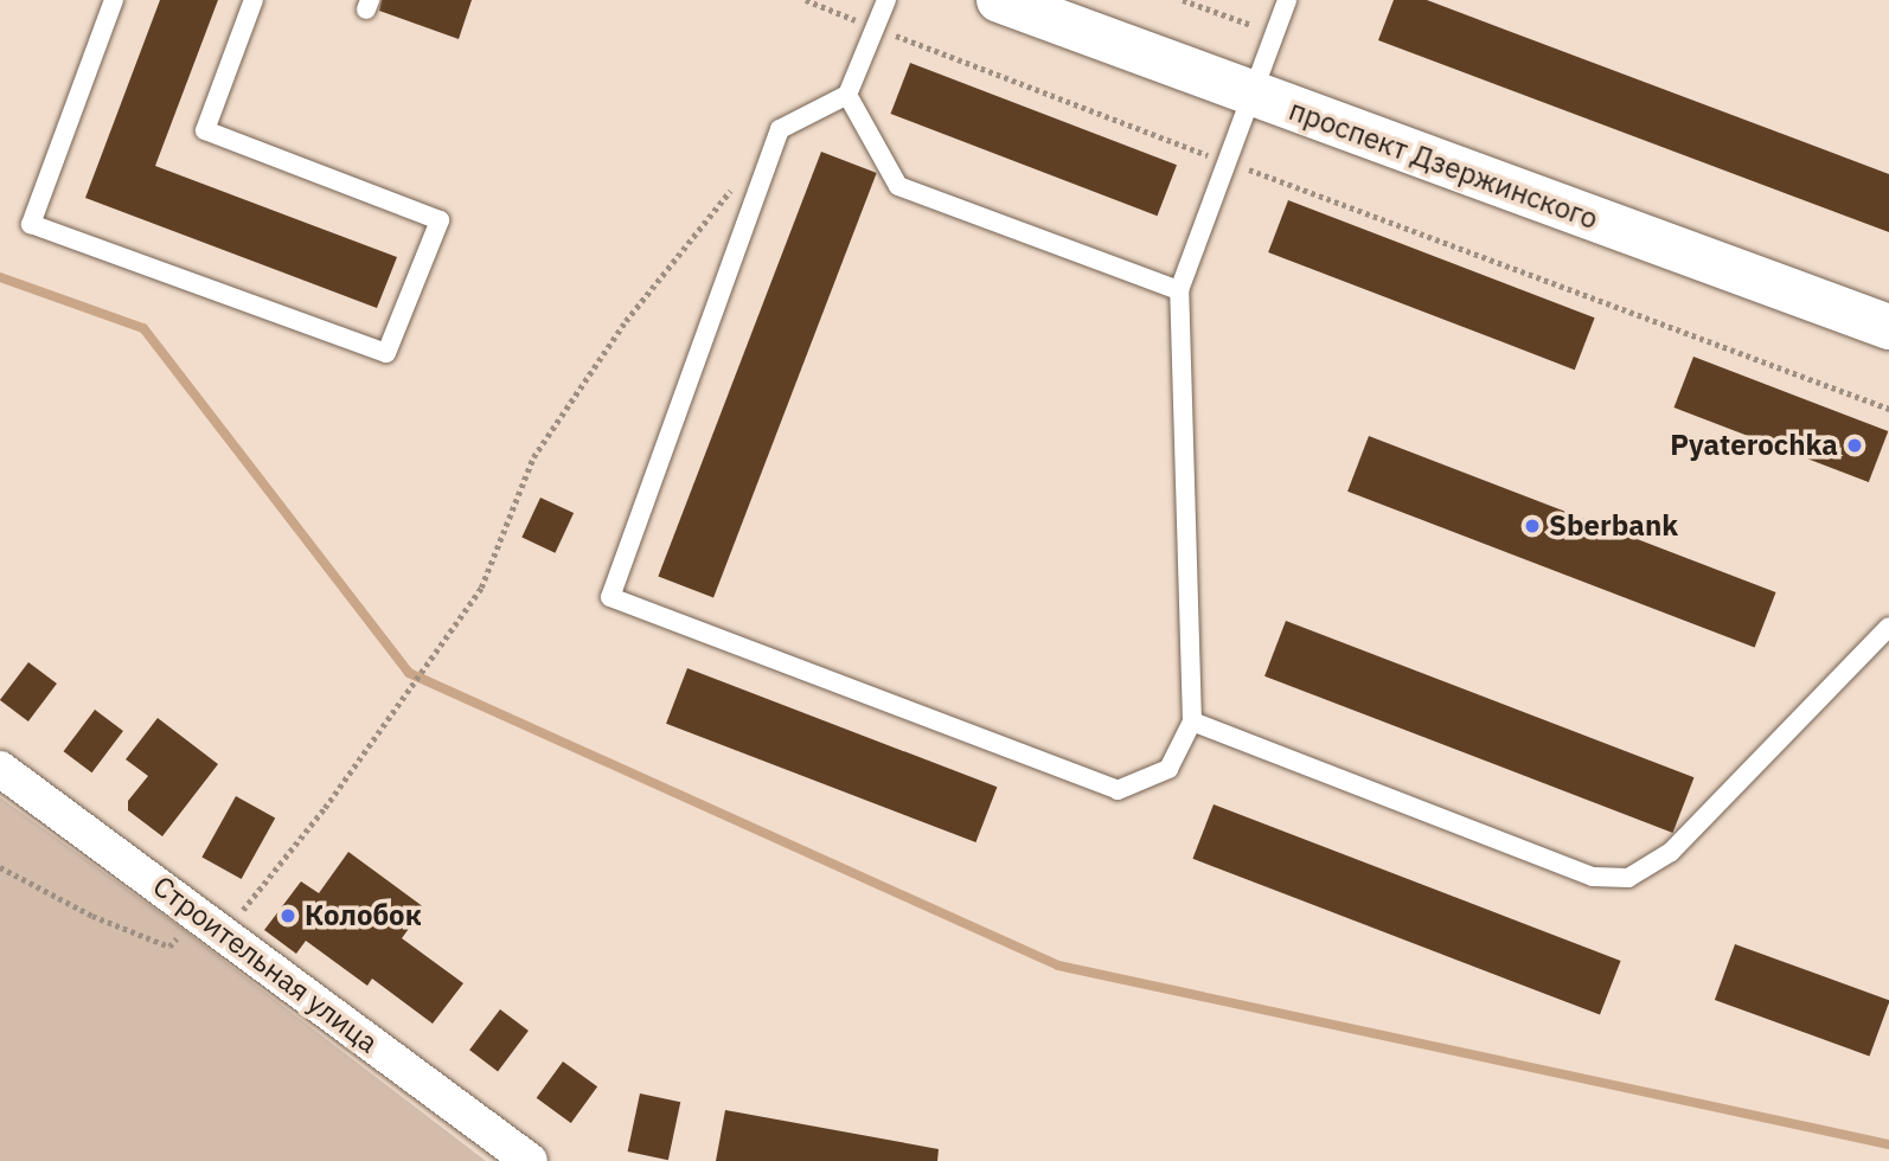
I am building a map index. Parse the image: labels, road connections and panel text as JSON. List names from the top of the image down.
{
  "streets": {
    "street": ["проспект Дзержинского", "Строительная улица"]
  },
  "places": ["Pyaterochka", "Sberbank", "Колобок"]
}
